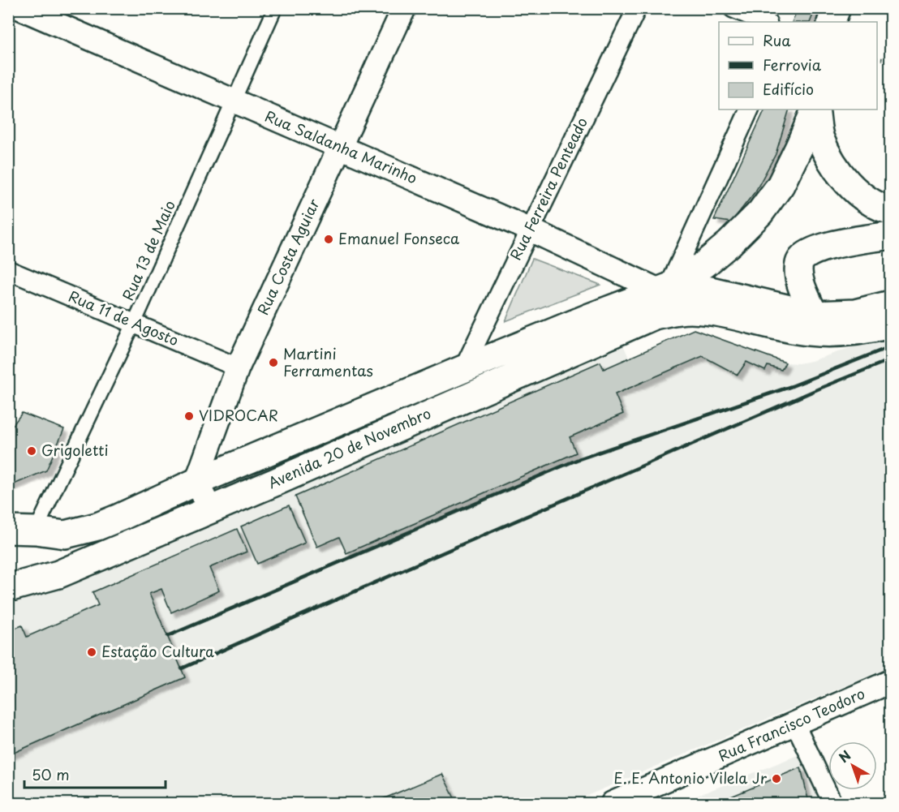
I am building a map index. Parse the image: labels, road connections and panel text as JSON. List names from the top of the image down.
{
  "streets": {
    "main road": ["Avenida 20 de Novembro"],
    "street": [
      "Rua Saldanha Marinho",
      "Rua Ferreira Penteado",
      "Rua 13 de Maio",
      "Rua Costa Aguiar",
      "Rua 11 de Agosto",
      "Rua Francisco Teodoro"
    ]
  },
  "crossings": [
    ["Rua Saldanha Marinho", "Rua Ferreira Penteado"],
    ["Rua Saldanha Marinho", "Rua 13 de Maio"],
    ["Rua Saldanha Marinho", "Rua Costa Aguiar"],
    ["Rua Saldanha Marinho", "Avenida 20 de Novembro"],
    ["Rua Ferreira Penteado", "Avenida 20 de Novembro"],
    ["Rua 13 de Maio", "Rua 11 de Agosto"],
    ["Rua 13 de Maio", "Avenida 20 de Novembro"],
    ["Rua Costa Aguiar", "Rua 11 de Agosto"],
    ["Rua Costa Aguiar", "Avenida 20 de Novembro"]
  ],
  "places": [
    "Emanuel Fonseca",
    "Martini Ferramentas",
    "VIDROCAR",
    "Grigoletti",
    "Estação Cultura",
    "E. E. Antonio Vilela Jr"
  ],
  "legend": ["Rua", "Ferrovia", "Edifício"],
  "scale_bar": "50 m",
  "north": "top left"
}
